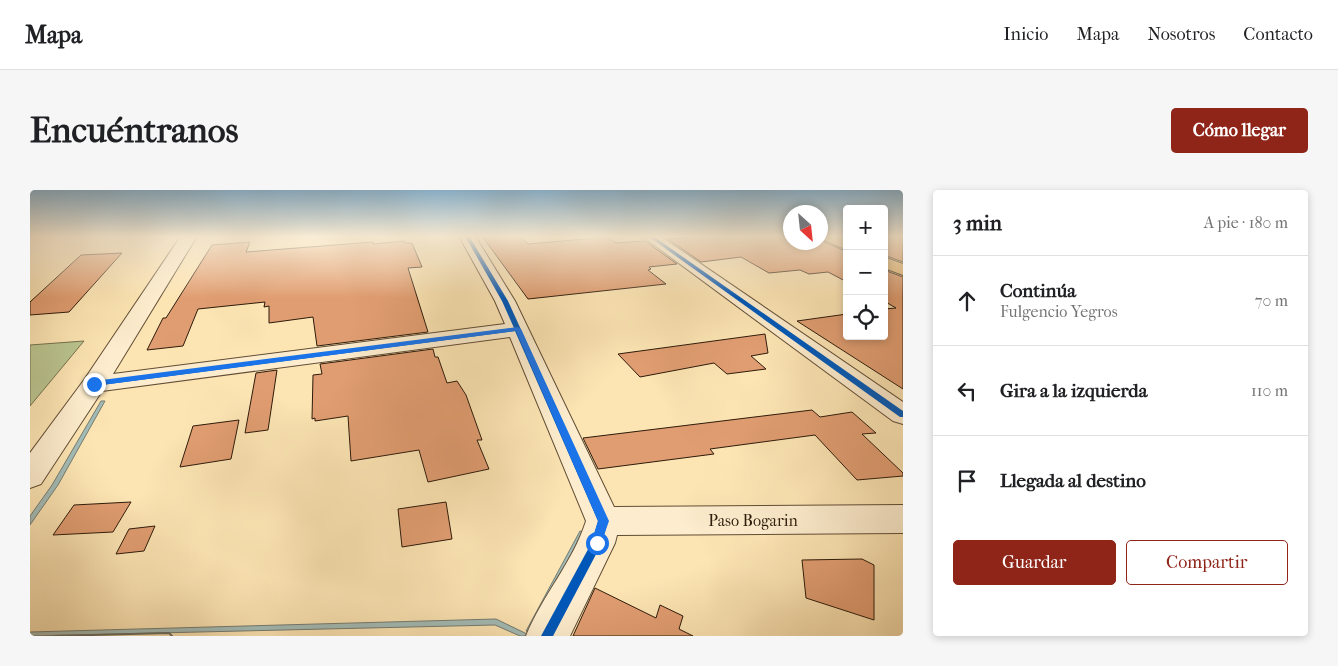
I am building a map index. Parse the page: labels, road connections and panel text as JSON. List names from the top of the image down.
{
  "streets": {
    "street": ["Paso Bogarin"]
  },
  "north": "bottom right",
  "page": {
    "header": "Mapa",
    "nav": [
      "Inicio",
      "Mapa",
      "Nosotros",
      "Contacto"
    ],
    "buttons": [
      "Cómo llegar",
      ["Guardar", "Compartir"]
    ],
    "title": "Encuéntranos",
    "heading": ["3 min", "A pie · 180 m"],
    "map_buttons": ["+", "−"],
    "list": [
      ["Continúa", "Fulgencio Yegros", "70 m"],
      ["Gira a la izquierda", "110 m"],
      "Llegada al destino"
    ]
  }
}
